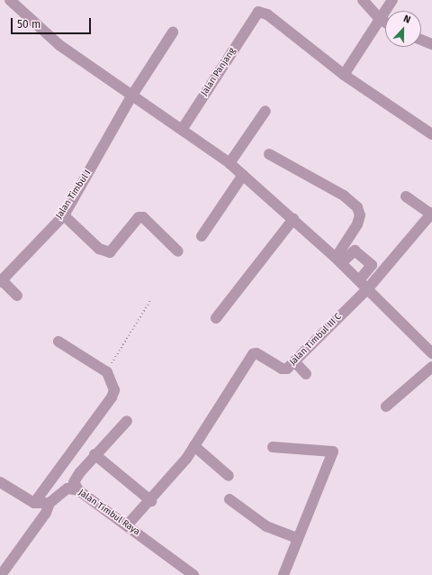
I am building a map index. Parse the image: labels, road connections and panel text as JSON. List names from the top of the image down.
{
  "streets": {
    "street": [
      "Jalan Panjang",
      "Jalan Timbul I",
      "Jalan Timbul III C",
      "Jalan Timbul Raya"
    ]
  },
  "crossings": [
    ["Jalan Timbul III C", "Jalan Timbul Raya"]
  ],
  "scale_bar": "50 m",
  "north": "top"
}
